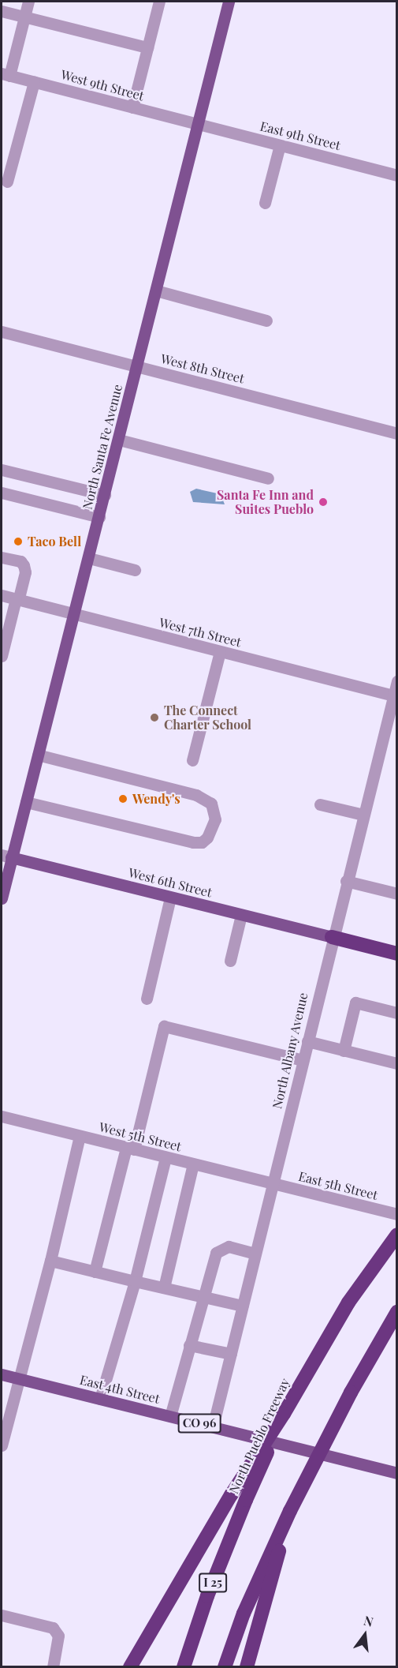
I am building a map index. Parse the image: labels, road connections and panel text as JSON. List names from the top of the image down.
{
  "streets": {
    "highway": ["North Pueblo Freeway", "I 25"],
    "main road": [
      "North Santa Fe Avenue",
      "West 6th Street",
      "East 4th Street",
      "CO 96"
    ],
    "street": [
      "West 9th Street",
      "East 9th Street",
      "West 8th Street",
      "West 7th Street",
      "North Albany Avenue",
      "West 5th Street",
      "East 5th Street"
    ]
  },
  "crossings": [
    ["West 9th Street", "East 9th Street"],
    ["West 9th Street", "North Santa Fe Avenue"],
    ["East 9th Street", "North Santa Fe Avenue"],
    ["West 8th Street", "North Santa Fe Avenue"],
    ["North Santa Fe Avenue", "West 7th Street"],
    ["North Santa Fe Avenue", "West 6th Street"],
    ["West 7th Street", "North Albany Avenue"],
    ["West 6th Street", "North Albany Avenue"],
    ["North Albany Avenue", "West 5th Street"],
    ["North Albany Avenue", "East 5th Street"],
    ["North Albany Avenue", "East 4th Street"],
    ["West 5th Street", "East 5th Street"]
  ],
  "places": [
    "Santa Fe Inn and Suites Pueblo",
    "Taco Bell",
    "The Connect Charter School",
    "Wendy's"
  ],
  "north": "top"
}
